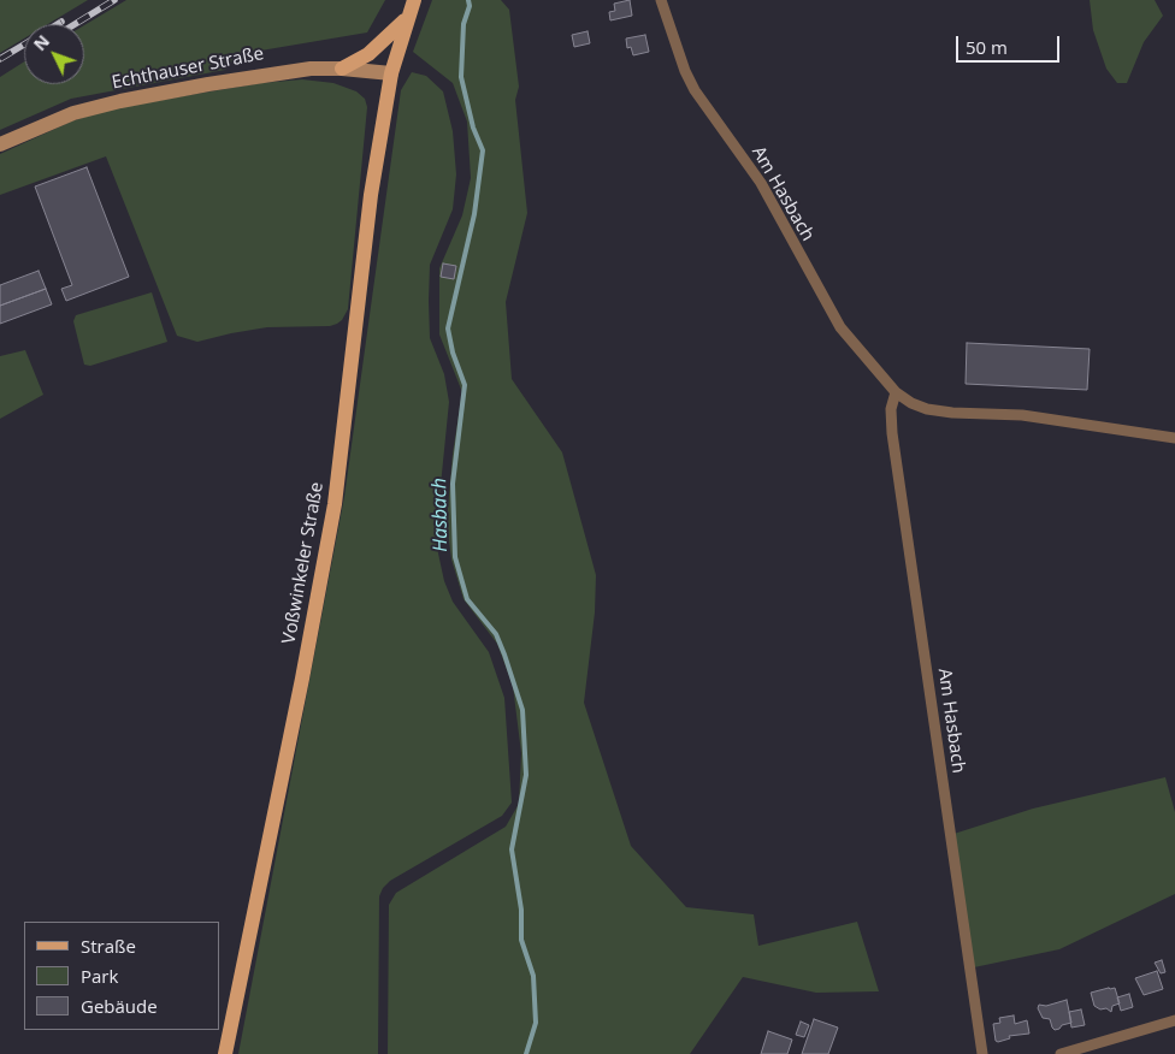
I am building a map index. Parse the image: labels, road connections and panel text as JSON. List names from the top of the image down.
{
  "streets": {
    "main road": ["Echthauser Straße", "Voßwinkeler Straße"],
    "street": ["Am Hasbach"]
  },
  "crossings": [
    ["Echthauser Straße", "Voßwinkeler Straße"]
  ],
  "water": ["Hasbach"],
  "legend": ["Straße", "Park", "Gebäude"],
  "scale_bar": "50 m",
  "north": "top left"
}
